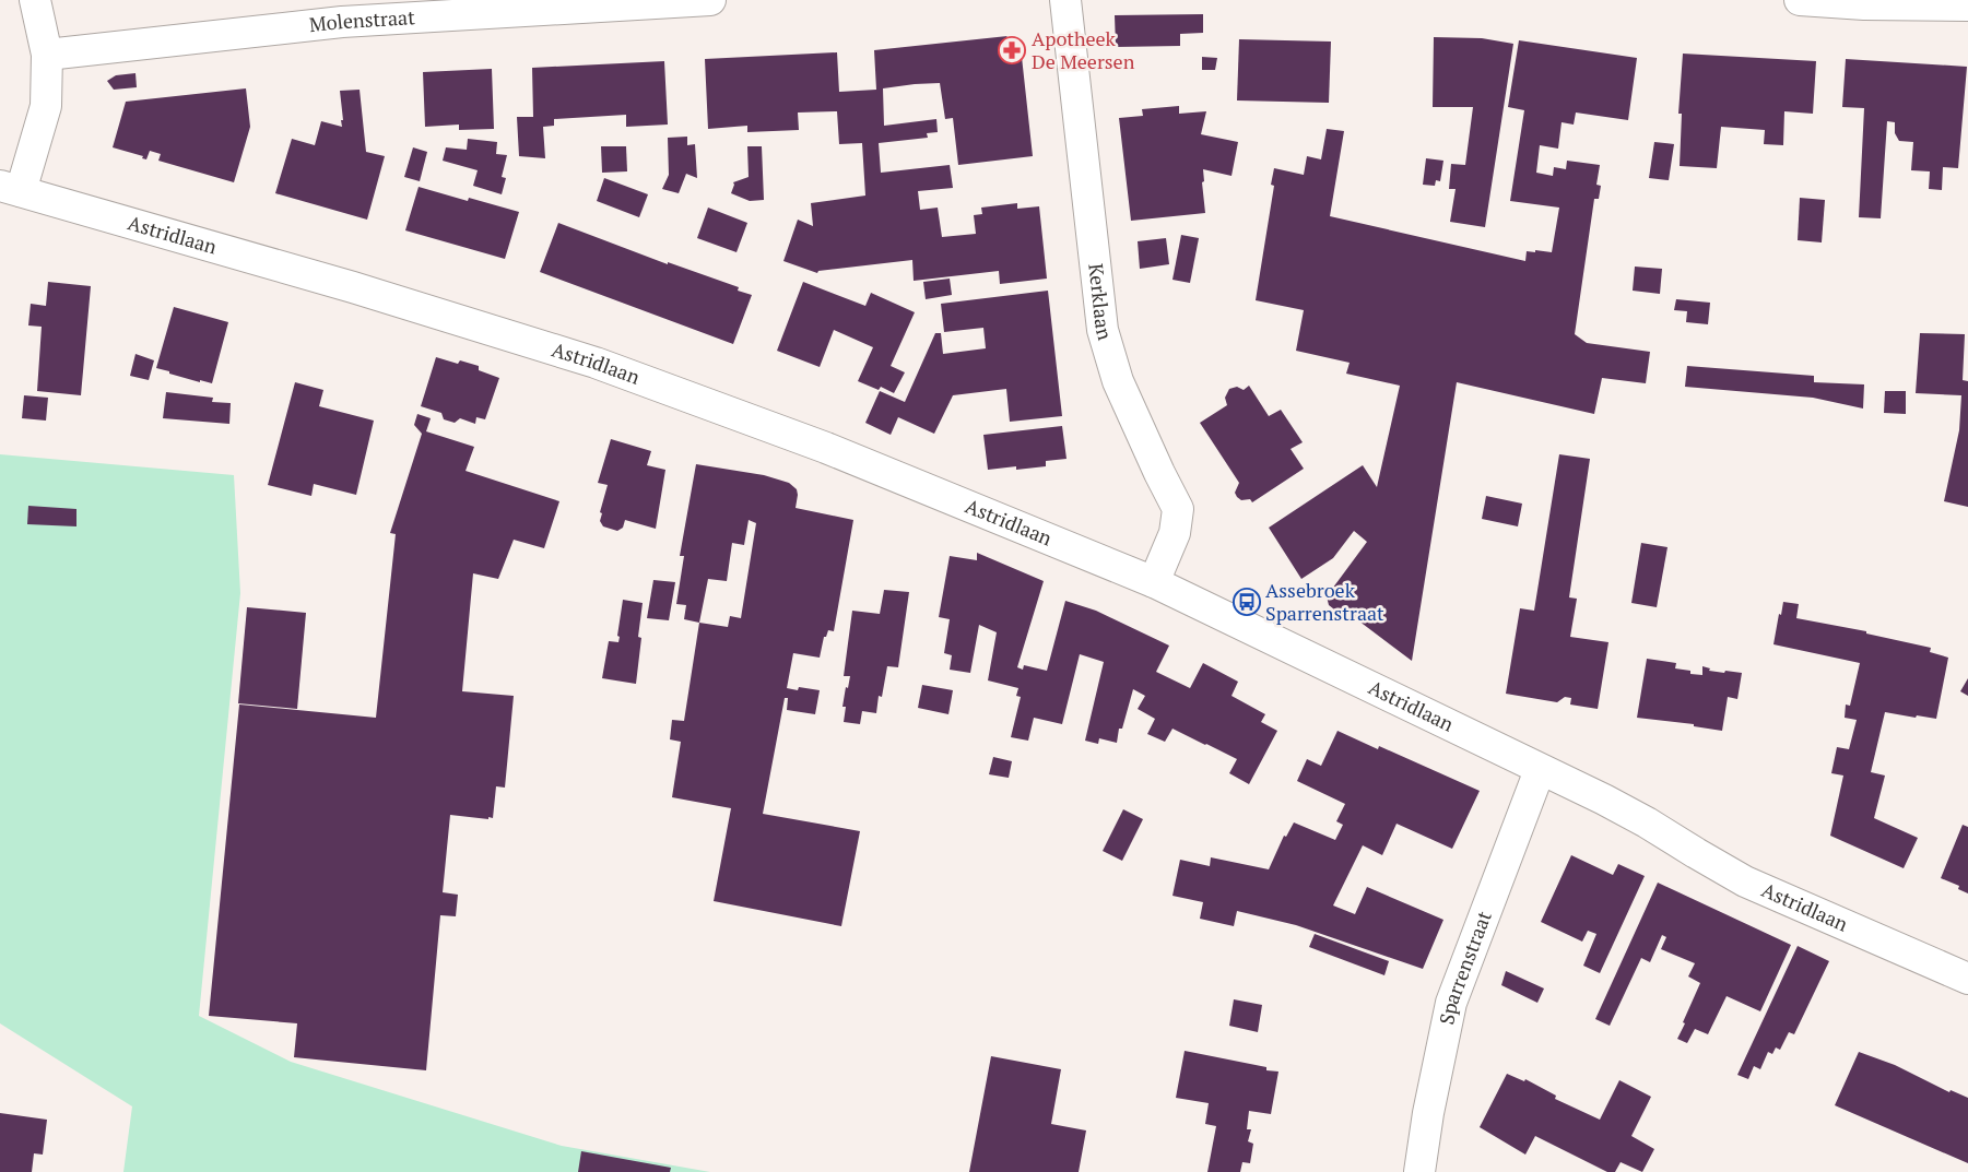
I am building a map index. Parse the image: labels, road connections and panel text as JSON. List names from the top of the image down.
{
  "streets": {
    "main road": [
      "Molenstraat",
      "Astridlaan",
      "Kerklaan",
      "Sparrenstraat"
    ]
  },
  "crossings": [
    ["Astridlaan", "Kerklaan"],
    ["Astridlaan", "Sparrenstraat"]
  ],
  "places": {
    "pharmacy": ["Apotheek De Meersen"],
    "bus stop": ["Assebroek Sparrenstraat"]
  }
}
